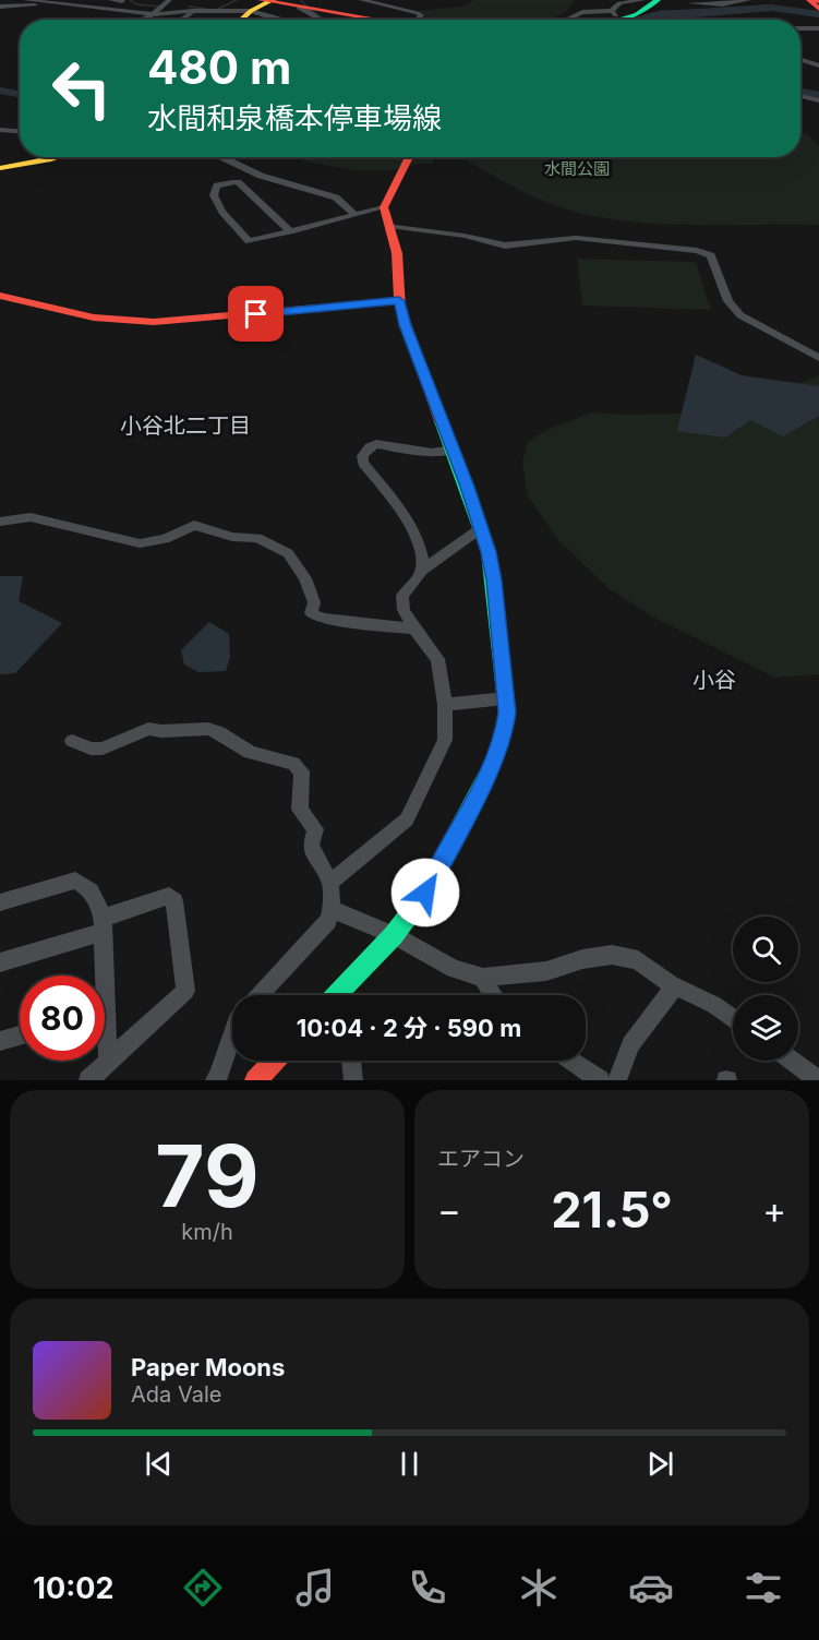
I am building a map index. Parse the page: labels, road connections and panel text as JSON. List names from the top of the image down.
{
  "districts": ["小谷北二丁目", "小谷"],
  "parks": ["水間公園"],
  "page": {
    "turn": ["480 m", "水間和泉橋本停車場線"],
    "limit": "80",
    "trip": "10:04 · 2 分 · 590 m",
    "tile": [
      ["79", "km/h"],
      "エアコン"
    ],
    "heat": ["−", "21.5°", "+"],
    "song": ["Paper Moons", "Ada Vale"],
    "tabs": "10:02"
  }
}
